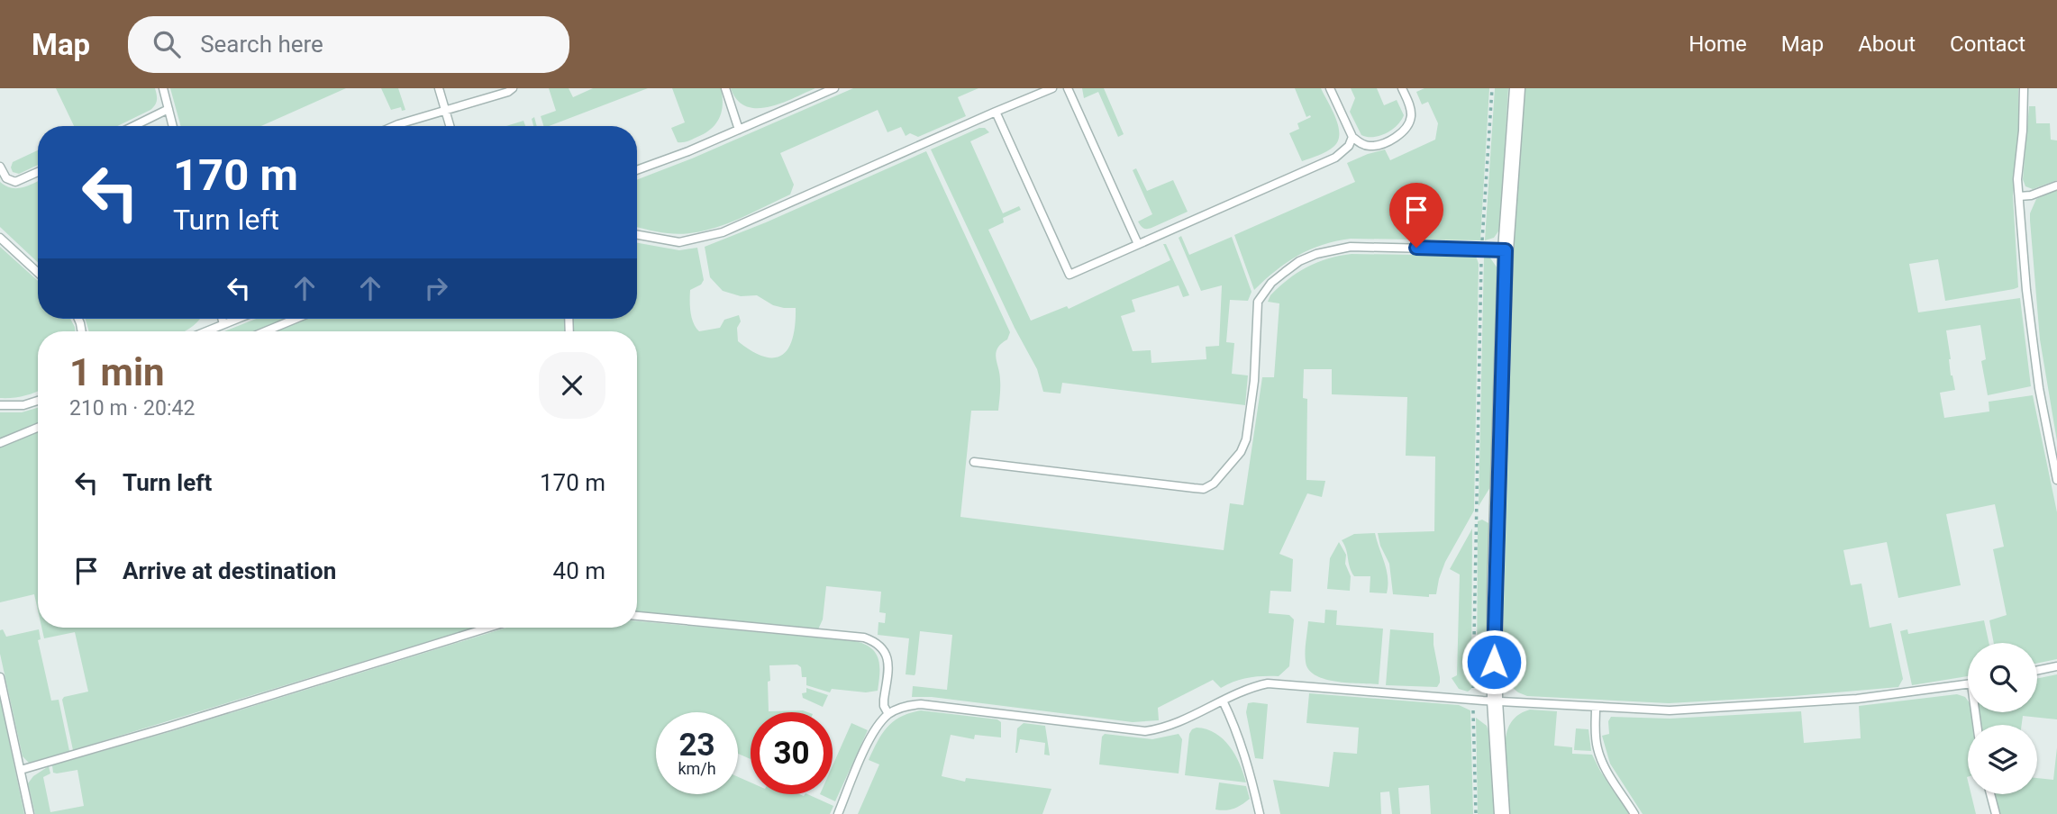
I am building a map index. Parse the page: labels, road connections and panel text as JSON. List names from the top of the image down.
{
  "page": {
    "header": "Map",
    "search": "Search here",
    "nav": [
      "Home",
      "Map",
      "About",
      "Contact"
    ],
    "turn": ["170 m", "Turn left"],
    "heading": ["1 min", "210 m · 20:42"],
    "list": [
      {
        "name": "Turn left",
        "value": "170 m"
      },
      {
        "name": "Arrive at destination",
        "value": "40 m"
      }
    ],
    "speed": "23 km/h",
    "limit": "30"
  }
}
